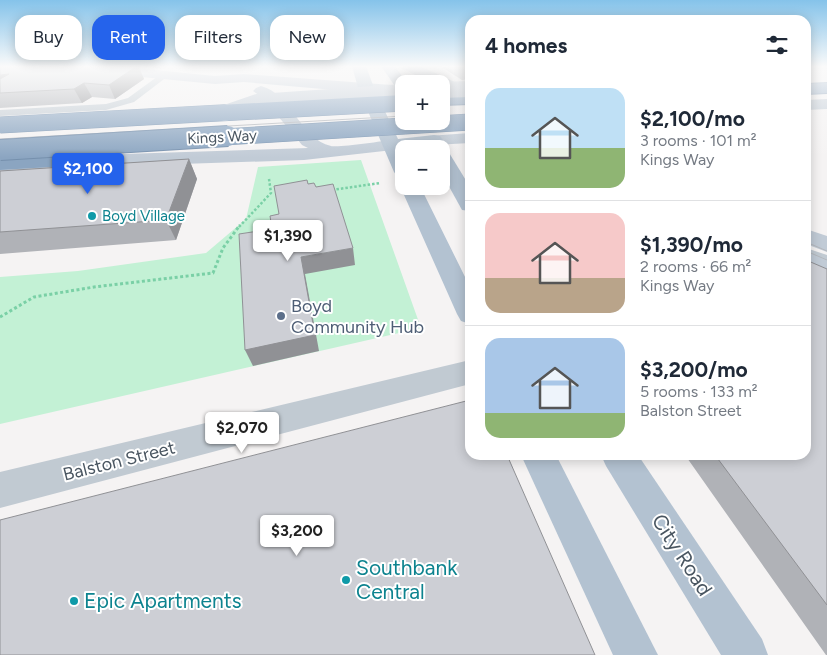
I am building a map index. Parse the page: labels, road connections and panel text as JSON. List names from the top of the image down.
{
  "streets": {
    "highway": ["Kings Way"],
    "main road": ["City Road"],
    "street": ["Balston Street"]
  },
  "places": [
    "Boyd Village",
    "Boyd Community Hub",
    "Southbank Central",
    "Epic Apartments"
  ],
  "page": {
    "chip": [
      "Buy",
      "Rent",
      "Filters",
      "New"
    ],
    "heading": "4 homes",
    "map_buttons": ["+", "−"],
    "list": [
      {
        "name": "$2,100/mo",
        "note": "3 rooms · 101 m² · Kings Way"
      },
      {
        "name": "$1,390/mo",
        "note": "2 rooms · 66 m² · Kings Way"
      },
      {
        "name": "$3,200/mo",
        "note": "5 rooms · 133 m² · Balston Street"
      }
    ],
    "price": [
      "$2,100",
      "$1,390",
      "$2,070",
      "$3,200"
    ]
  }
}
